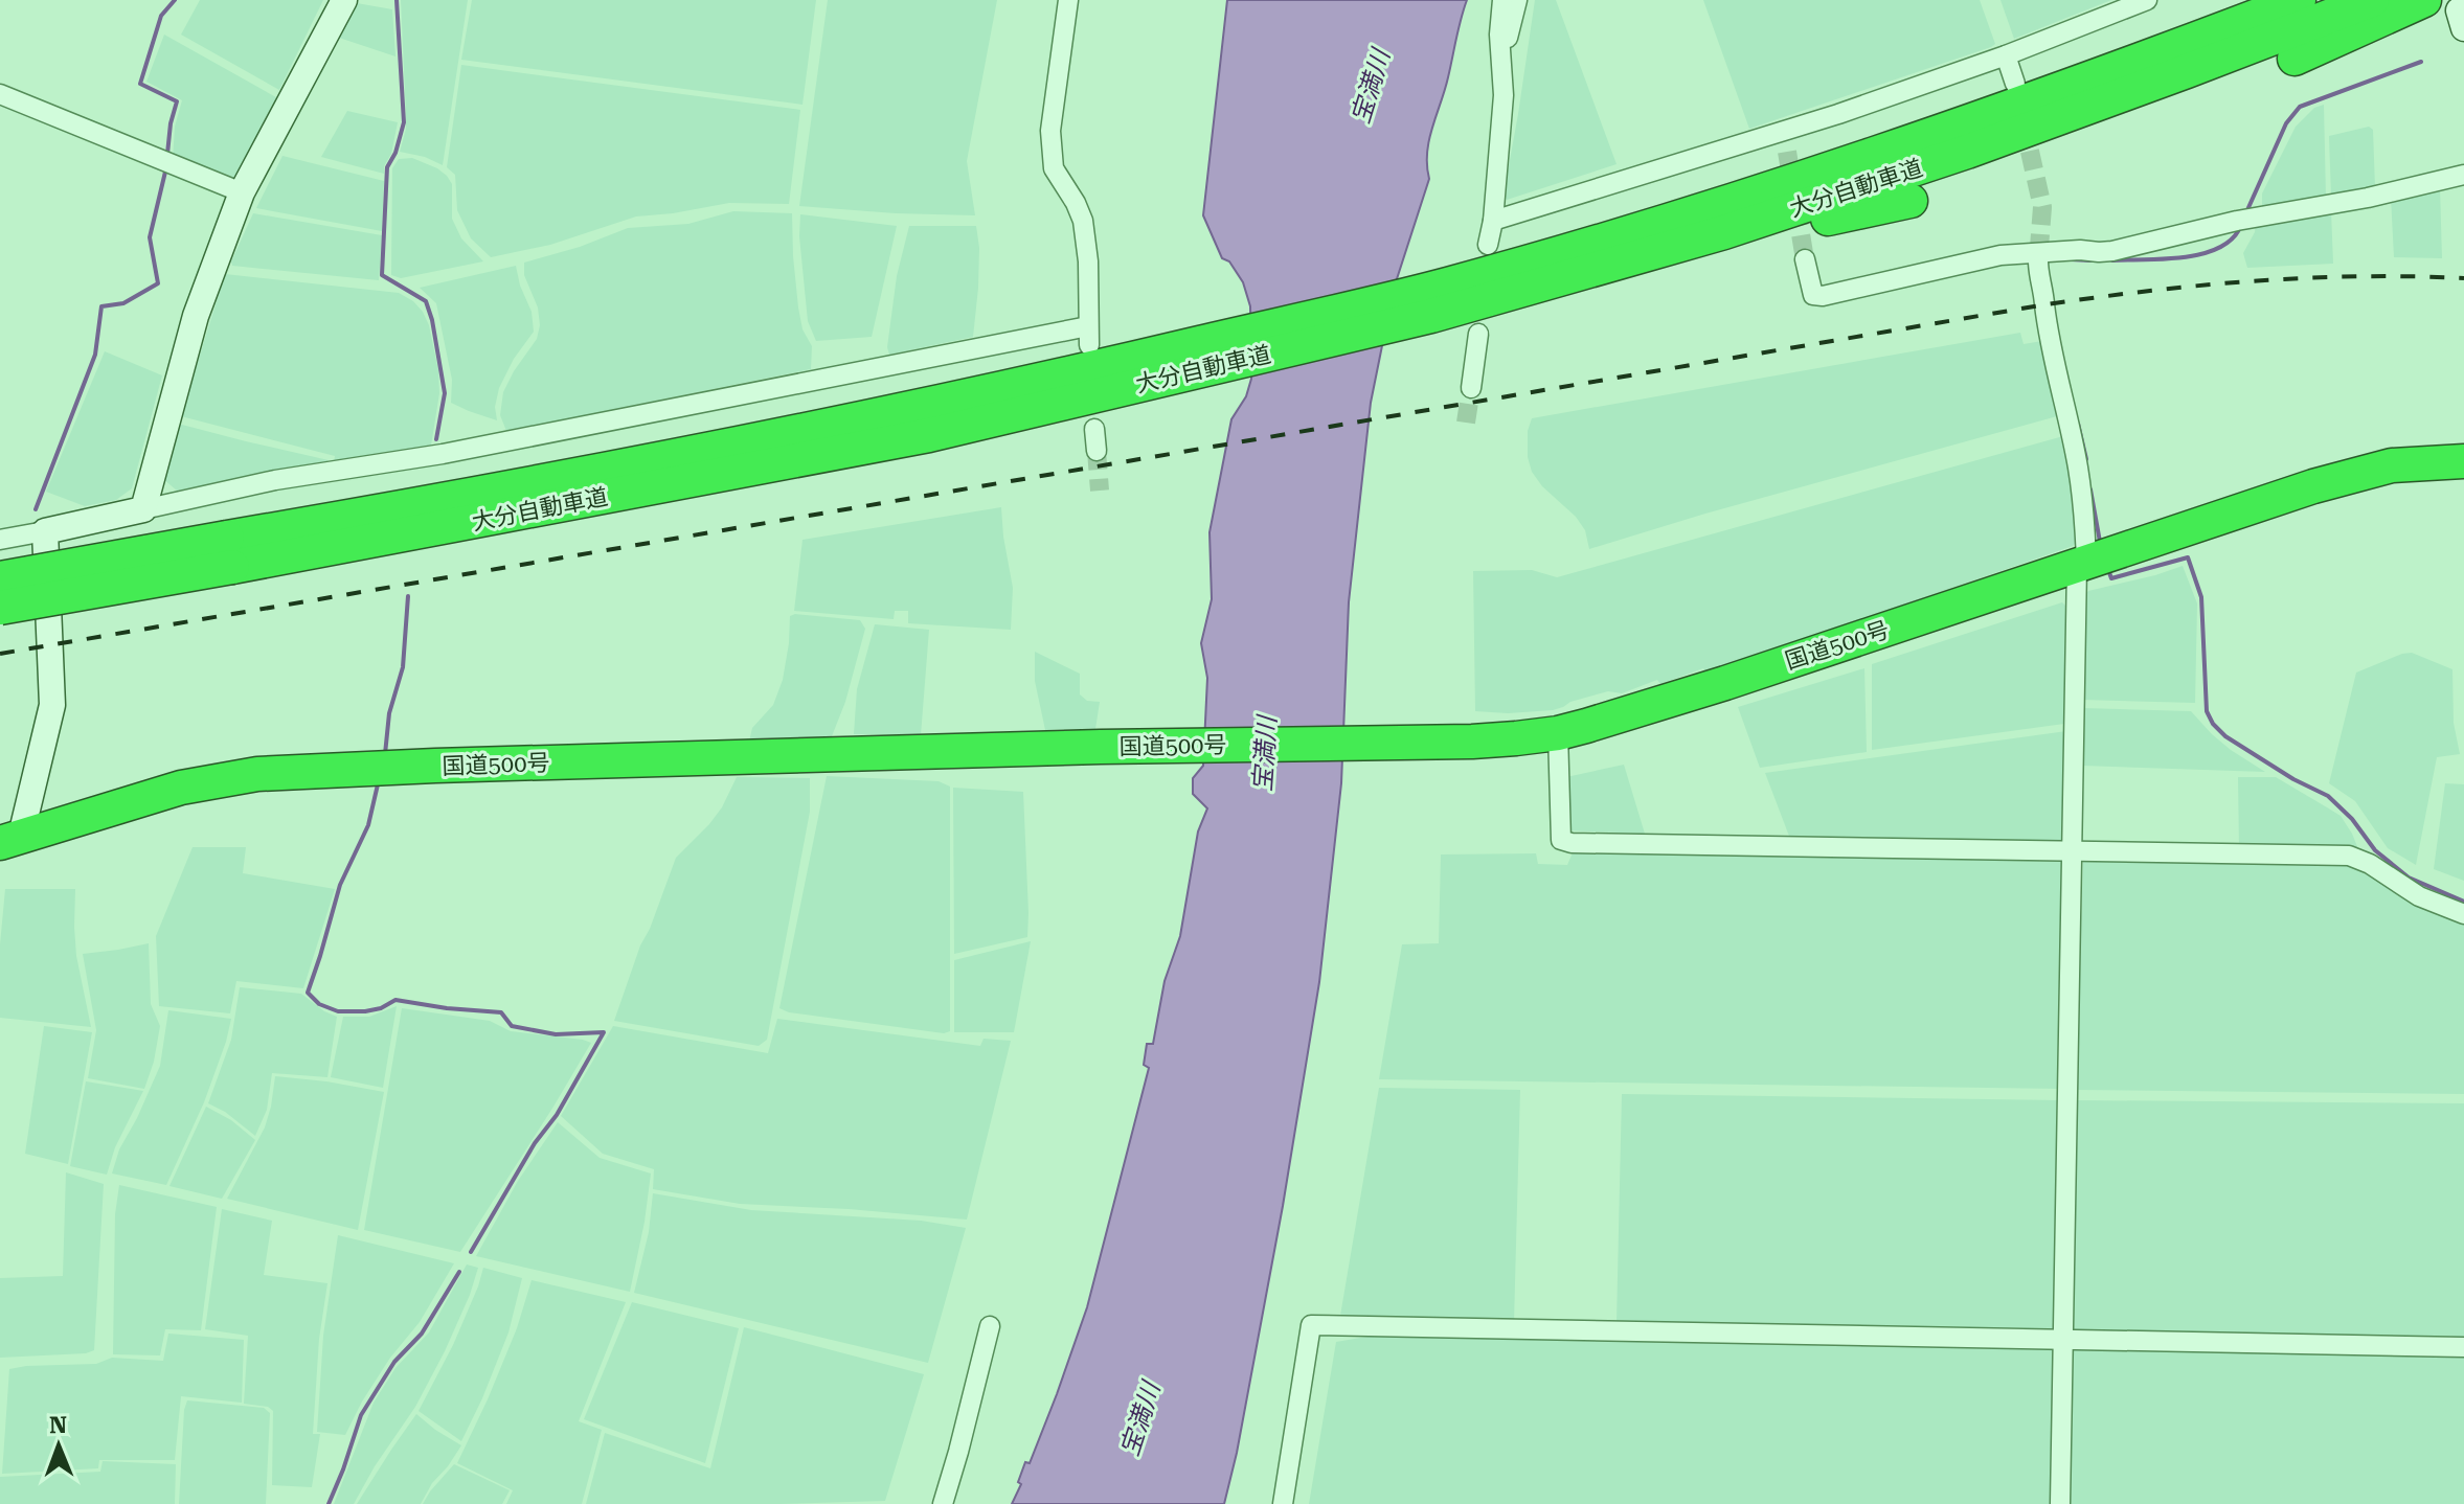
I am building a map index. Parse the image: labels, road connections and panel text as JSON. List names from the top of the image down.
{
  "streets": {
    "highway": ["大分自動車道", "国道500号"]
  },
  "water": ["宝満川"],
  "north": "top"
}
